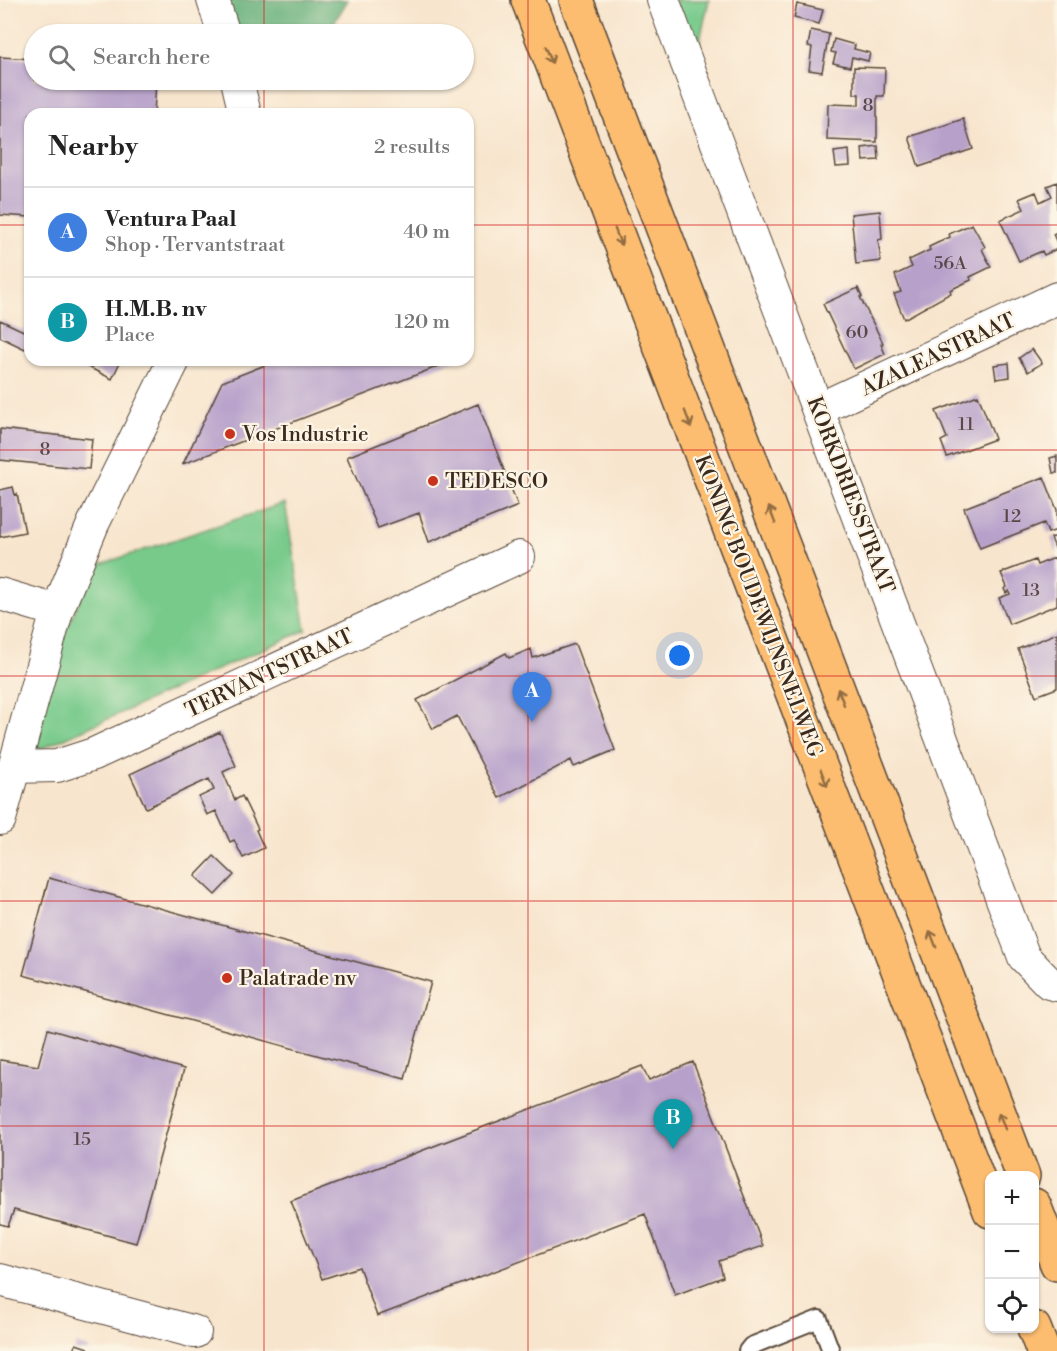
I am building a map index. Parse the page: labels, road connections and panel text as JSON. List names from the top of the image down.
{
  "streets": {
    "highway": ["KONING BOUDEWIJNSNELWEG"],
    "street": ["AZALEASTRAAT", "KORKDRIESSTRAAT", "TERVANTSTRAAT"]
  },
  "crossings": [
    ["AZALEASTRAAT", "KORKDRIESSTRAAT"]
  ],
  "places": ["Vos Industrie", "TEDESCO", "Palatrade nv"],
  "house_numbers": [
    "8",
    "56A",
    "60",
    "11",
    "8",
    "12",
    "13",
    "15"
  ],
  "page": {
    "search": "Search here",
    "heading": ["Nearby", "2 results"],
    "list": [
      {
        "mark": "A",
        "name": "Ventura Paal",
        "note": "Shop · Tervantstraat",
        "value": "40 m"
      },
      {
        "mark": "B",
        "name": "H.M.B. nv",
        "note": "Place",
        "value": "120 m"
      }
    ],
    "pins": ["A", "B"],
    "map_buttons": ["+", "−"]
  }
}
